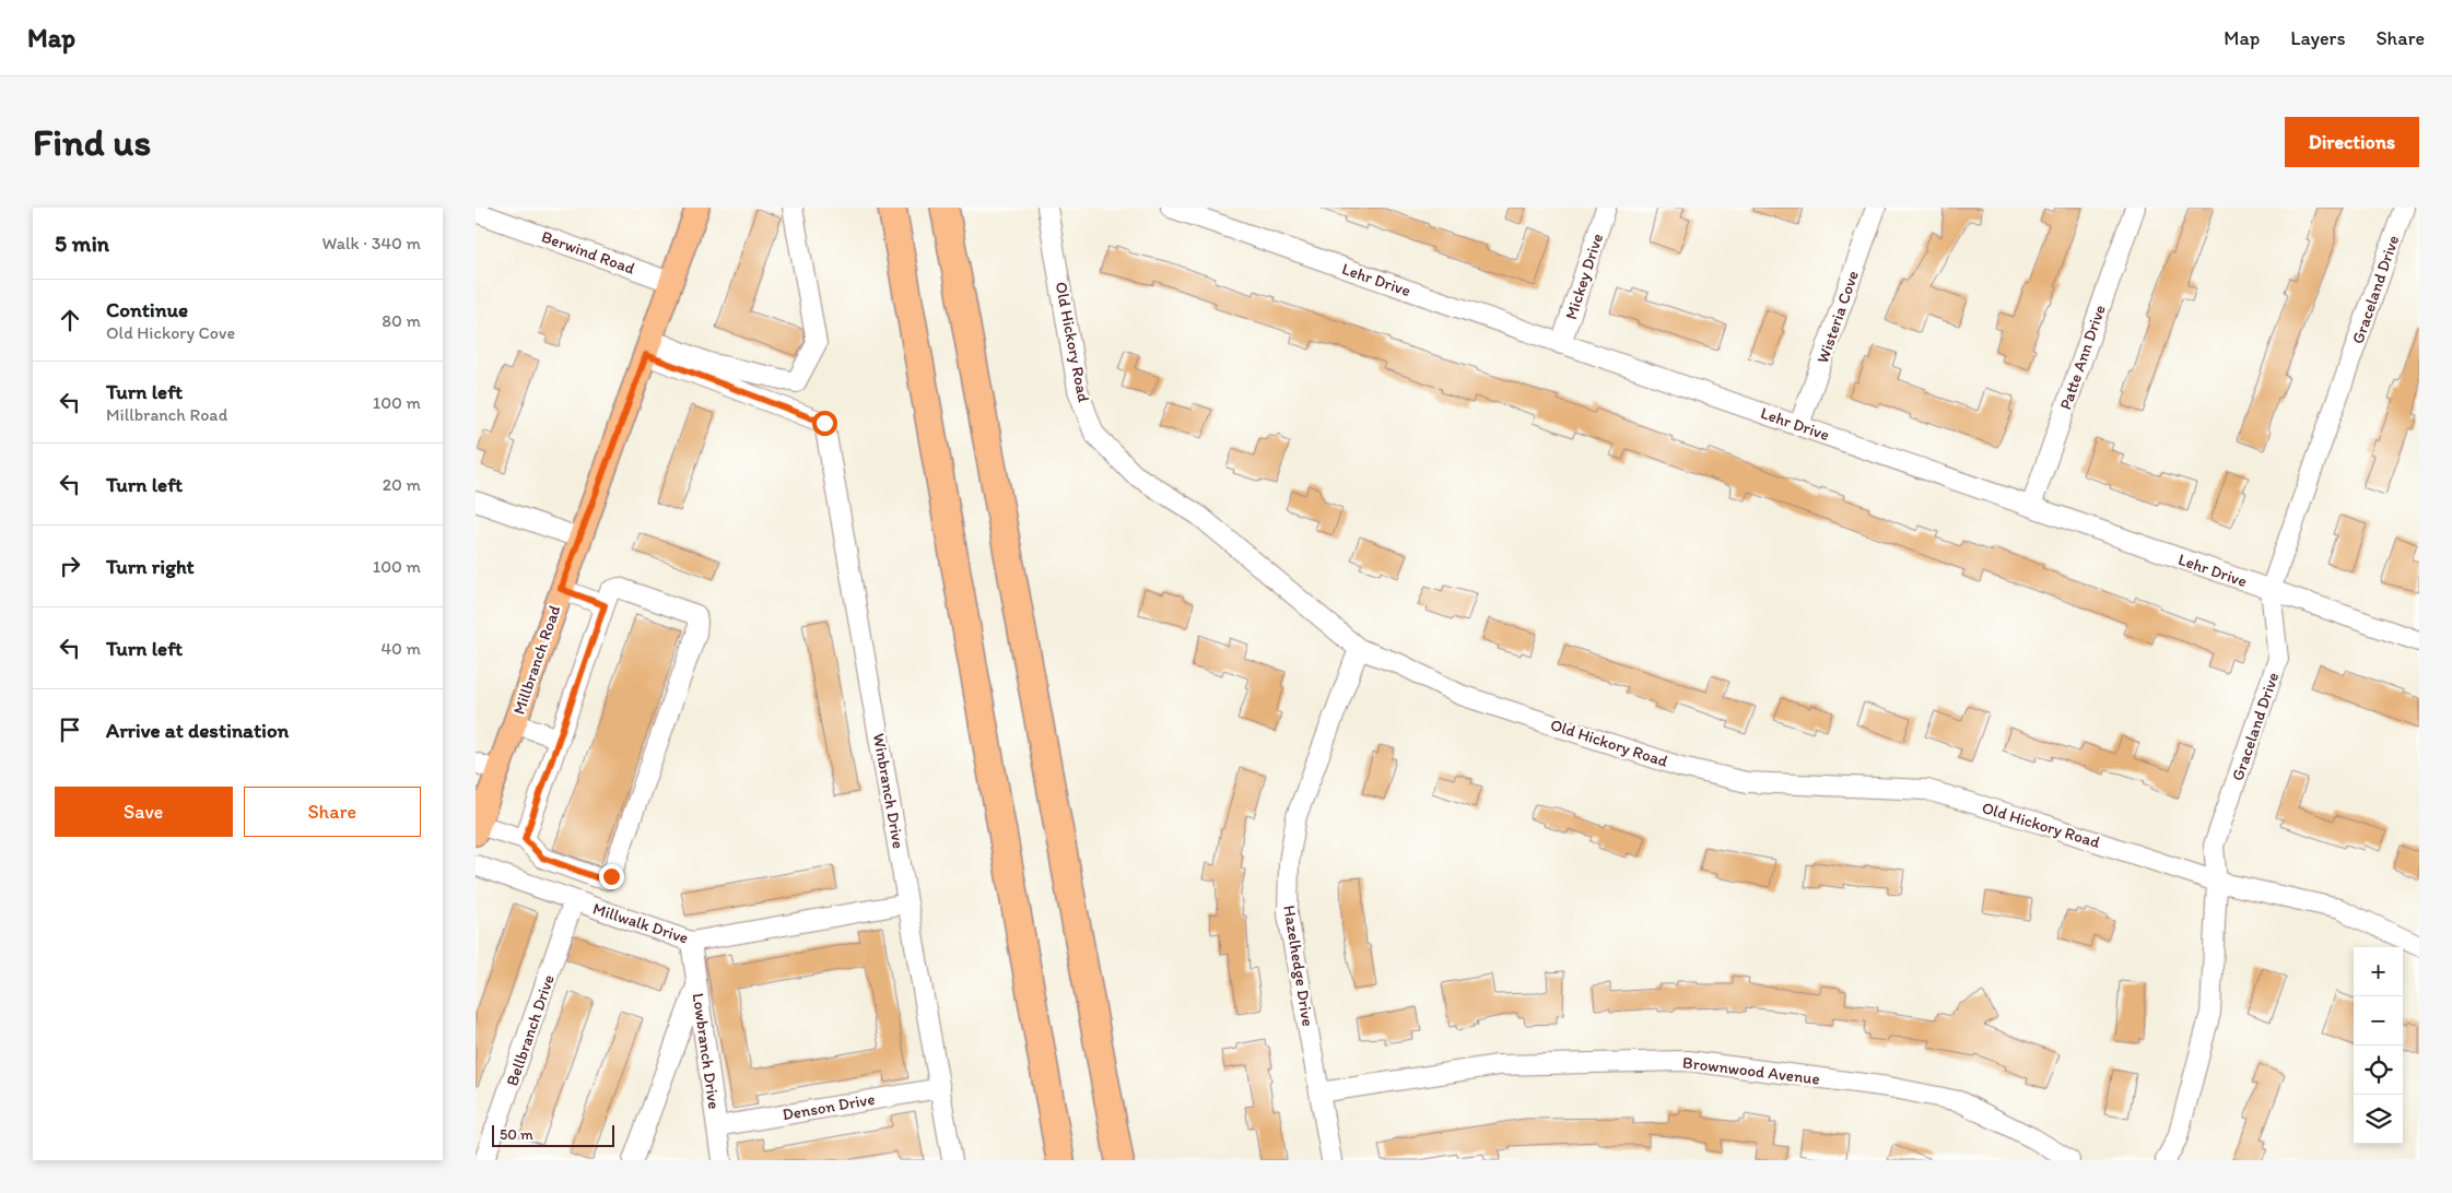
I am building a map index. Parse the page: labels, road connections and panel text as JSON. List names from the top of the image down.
{
  "streets": {
    "main road": ["Millbranch Road"],
    "street": [
      "Berwind Road",
      "Mickey Drive",
      "Lehr Drive",
      "Graceland Drive",
      "Wisteria Cove",
      "Old Hickory Road",
      "Patte Ann Drive",
      "Winbranch Drive",
      "Millwalk Drive",
      "Hazelhedge Drive",
      "Bellbranch Drive",
      "Lowbranch Drive",
      "Brownwood Avenue",
      "Denson Drive"
    ]
  },
  "crossings": [
    ["Berwind Road", "Millbranch Road"],
    ["Mickey Drive", "Lehr Drive"],
    ["Lehr Drive", "Graceland Drive"],
    ["Lehr Drive", "Wisteria Cove"],
    ["Lehr Drive", "Patte Ann Drive"],
    ["Graceland Drive", "Old Hickory Road"],
    ["Old Hickory Road", "Hazelhedge Drive"],
    ["Millbranch Road", "Winbranch Drive"],
    ["Winbranch Drive", "Millwalk Drive"],
    ["Winbranch Drive", "Denson Drive"],
    ["Millwalk Drive", "Bellbranch Drive"],
    ["Millwalk Drive", "Lowbranch Drive"],
    ["Hazelhedge Drive", "Brownwood Avenue"],
    ["Lowbranch Drive", "Denson Drive"]
  ],
  "scale_bar": "50 m",
  "page": {
    "header": "Map",
    "nav": ["Map", "Layers", "Share"],
    "buttons": [
      "Directions",
      ["Save", "Share"]
    ],
    "title": "Find us",
    "heading": ["5 min", "Walk · 340 m"],
    "list": [
      ["Continue", "Old Hickory Cove", "80 m"],
      ["Turn left", "Millbranch Road", "100 m"],
      ["Turn left", "20 m"],
      ["Turn right", "100 m"],
      ["Turn left", "40 m"],
      "Arrive at destination"
    ],
    "map_buttons": ["+", "−"],
    "scale": "50 m"
  }
}
